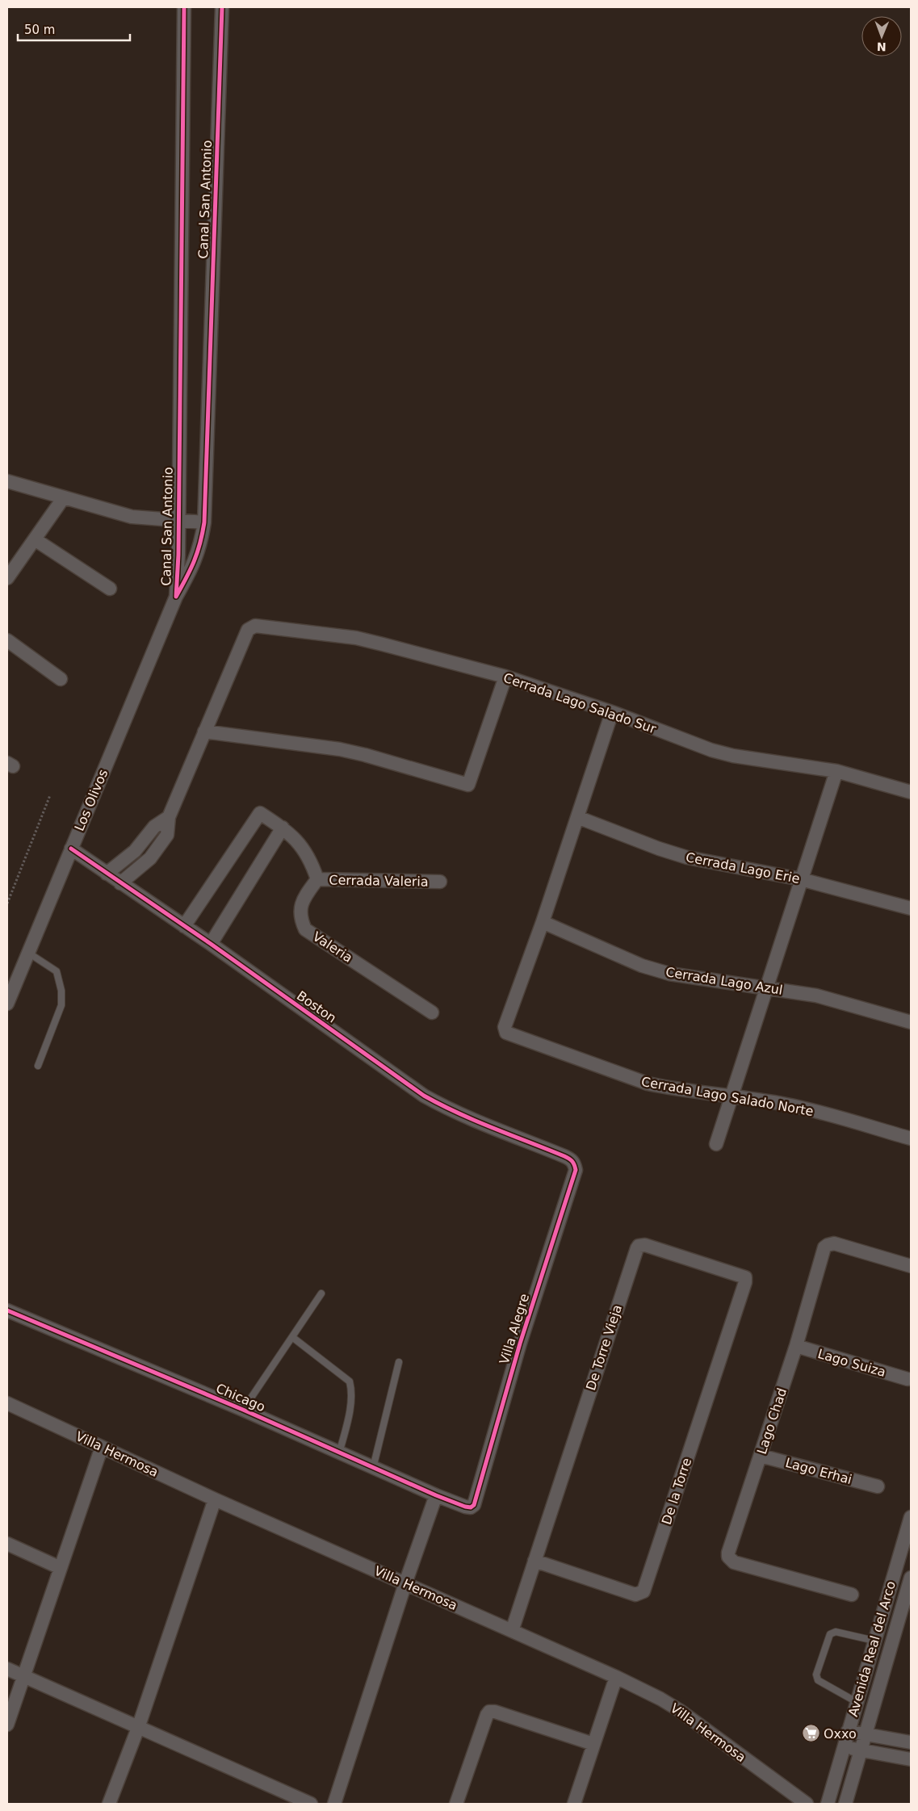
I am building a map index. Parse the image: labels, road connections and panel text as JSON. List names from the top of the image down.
{
  "streets": {
    "street": [
      "Canal San Antonio",
      "Cerrada Lago Salado Sur",
      "Los Olivos",
      "Cerrada Lago Erie",
      "Cerrada Valeria",
      "Valeria",
      "Cerrada Lago Azul",
      "Boston",
      "Cerrada Lago Salado Norte",
      "Villa Alegre",
      "De Torre Vieja",
      "Lago Suiza",
      "Chicago",
      "Lago Chad",
      "Villa Hermosa",
      "Lago Erhai",
      "De la Torre",
      "Avenida Real del Arco"
    ]
  },
  "crossings": [
    ["Canal San Antonio", "Los Olivos"],
    ["Los Olivos", "Boston"],
    ["Cerrada Valeria", "Valeria"],
    ["Cerrada Lago Azul", "Cerrada Lago Salado Norte"],
    ["Boston", "Villa Alegre"],
    ["Villa Alegre", "Chicago"],
    ["De Torre Vieja", "De la Torre"],
    ["Lago Suiza", "Lago Chad"],
    ["Lago Chad", "Lago Erhai"]
  ],
  "places": {
    "supermarket": ["Oxxo"]
  },
  "scale_bar": "50 m",
  "north": "bottom"
}
